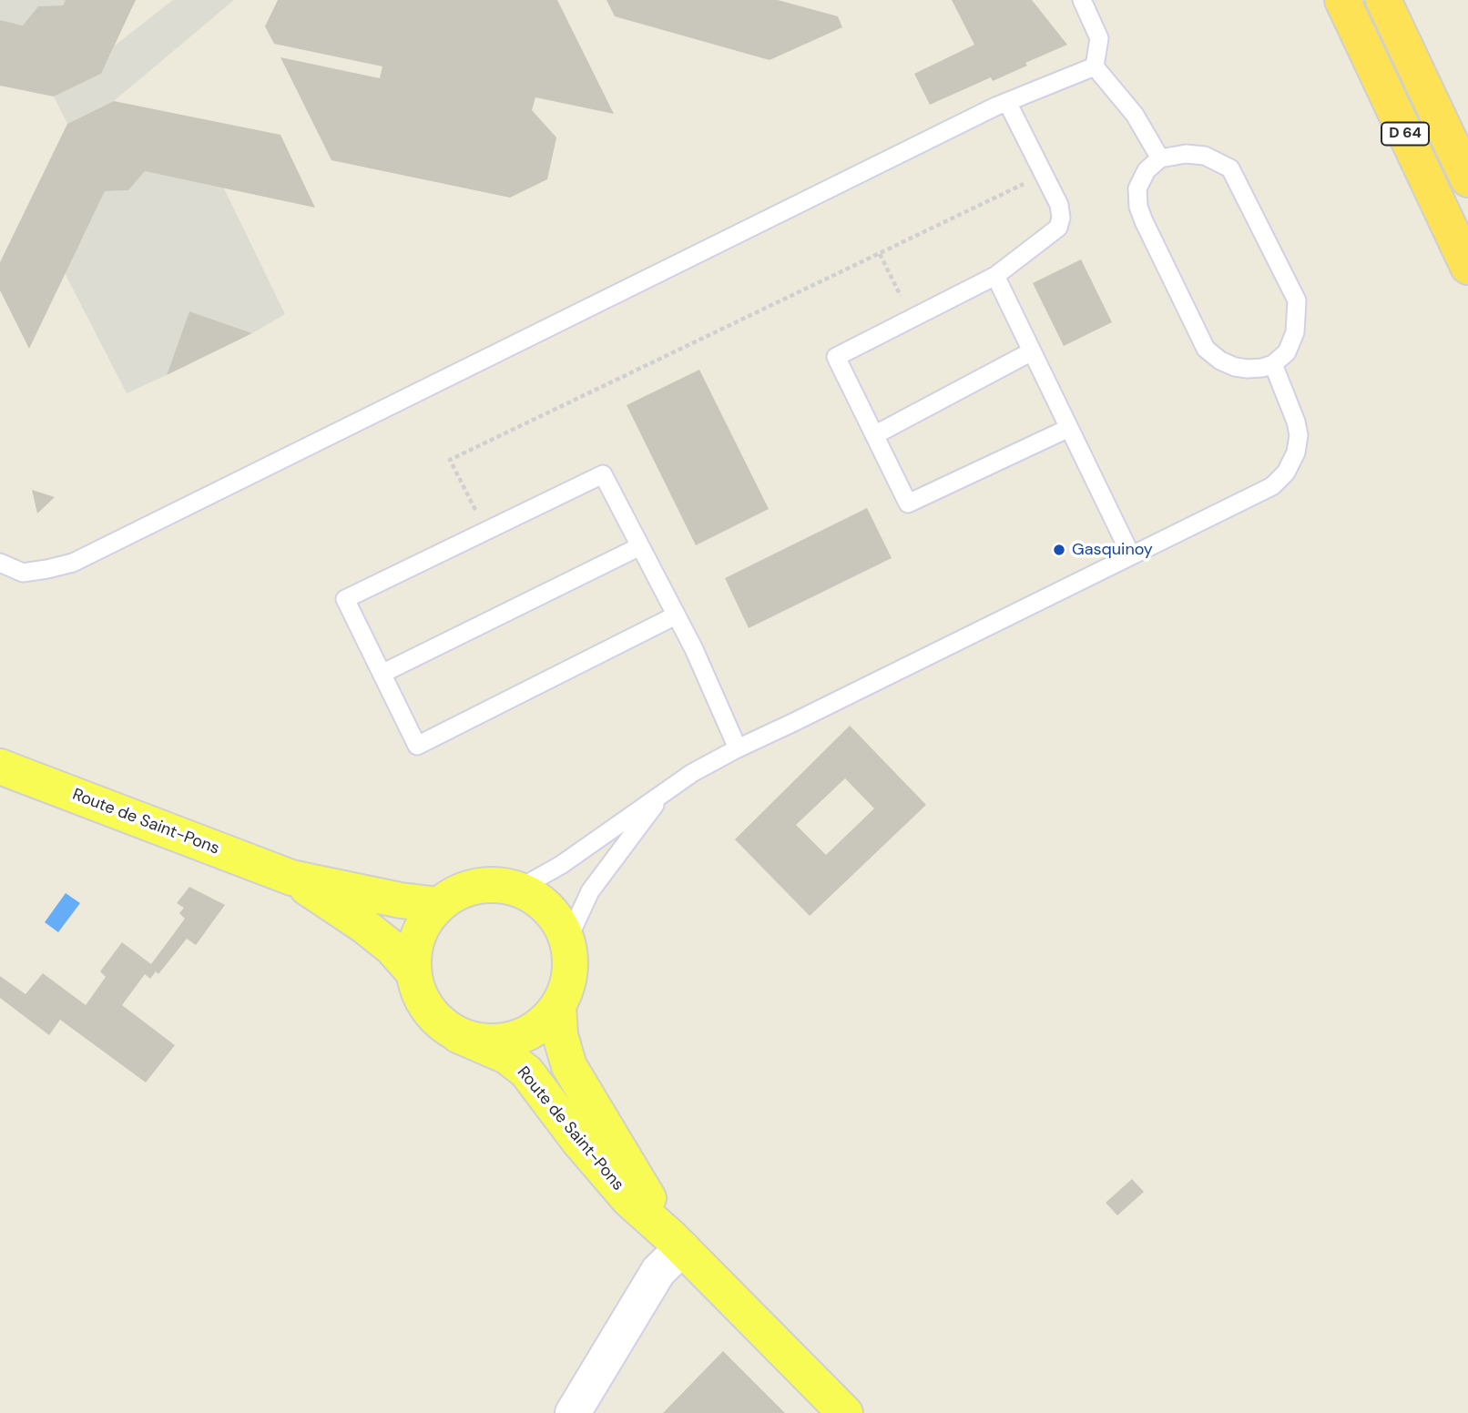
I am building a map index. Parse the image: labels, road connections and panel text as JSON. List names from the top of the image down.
{
  "streets": {
    "highway": ["D 64"],
    "main road": ["Route de Saint-Pons"]
  },
  "places": ["Gasquinoy"]
}
